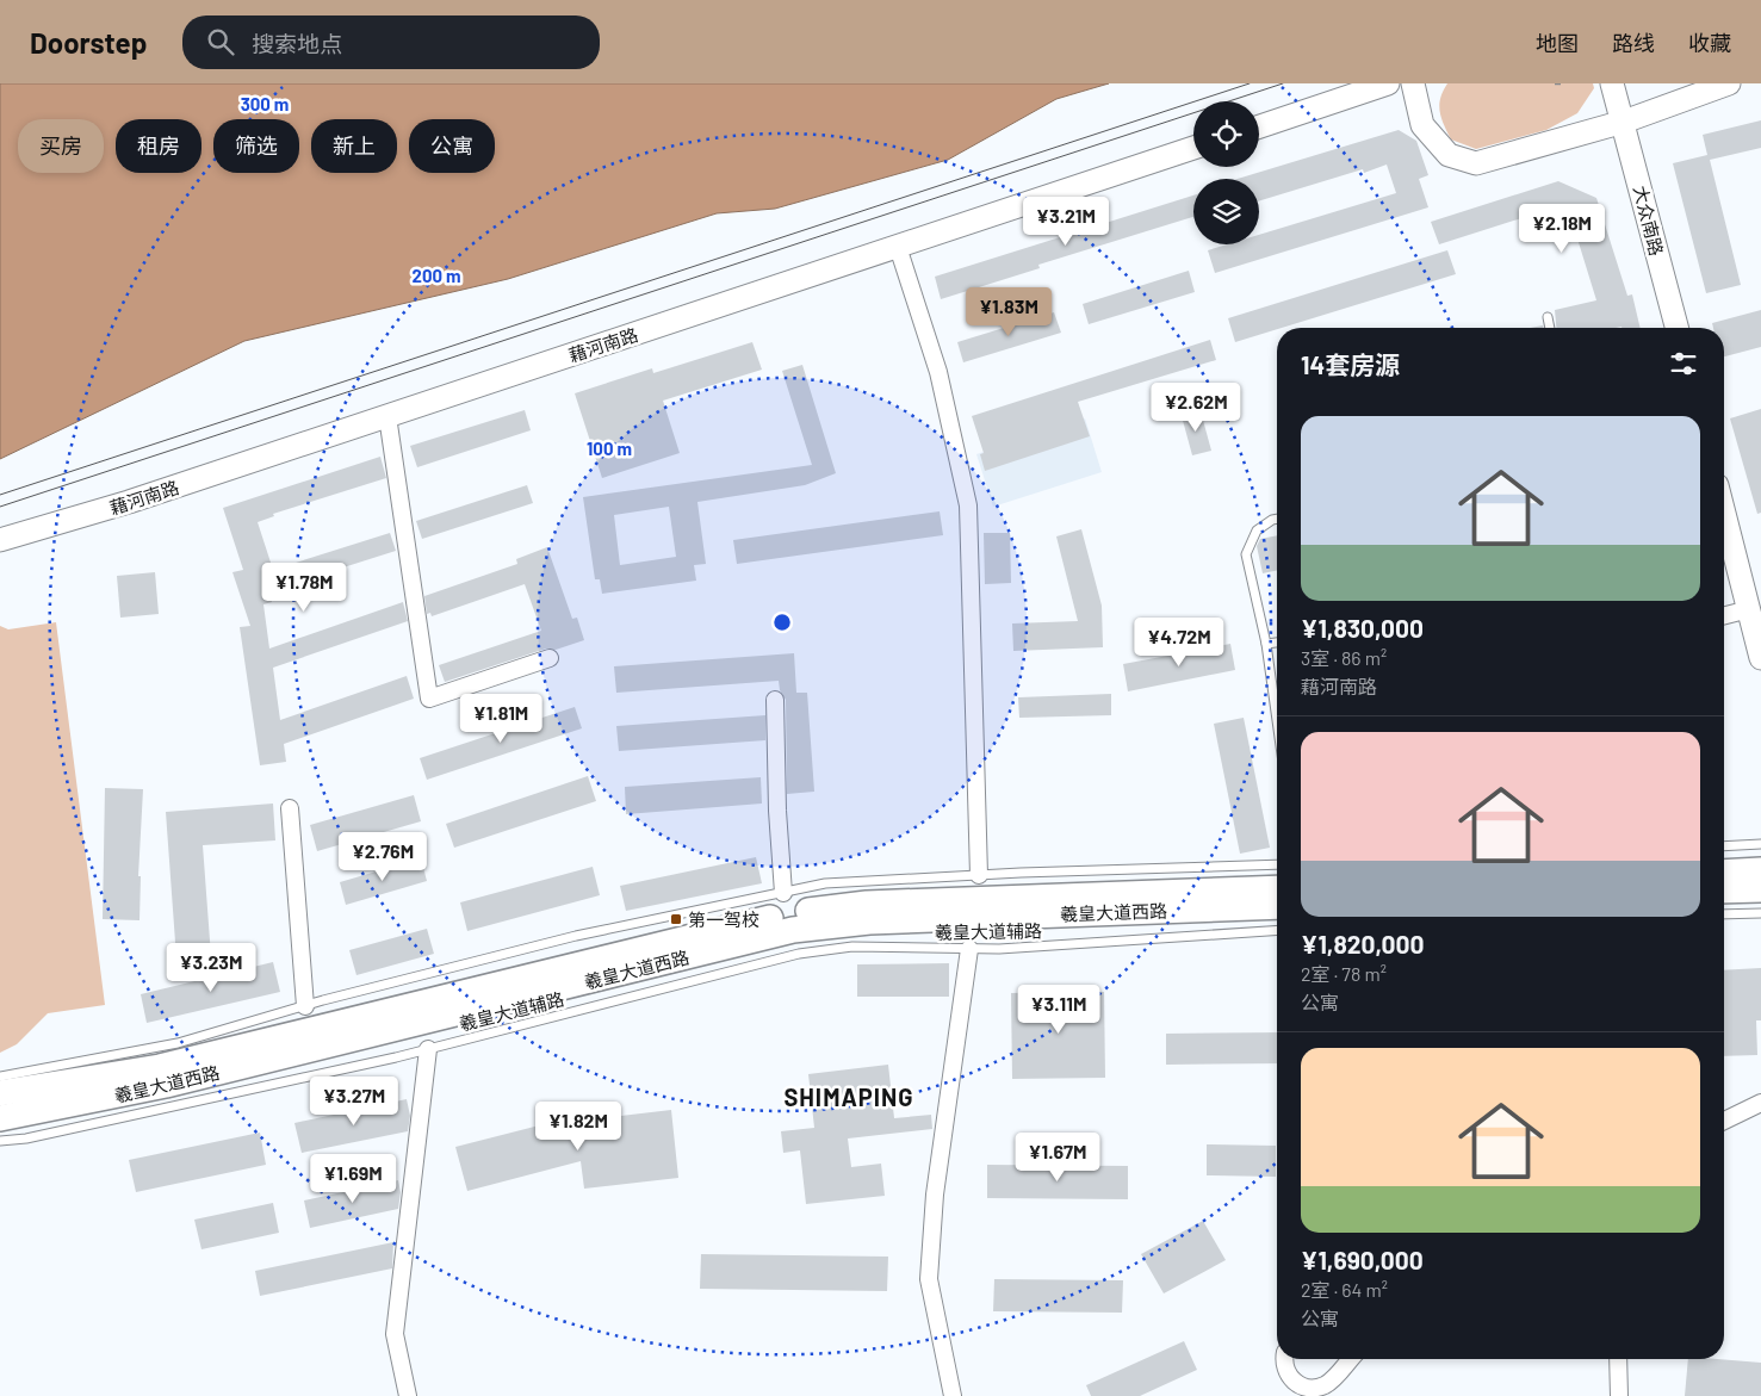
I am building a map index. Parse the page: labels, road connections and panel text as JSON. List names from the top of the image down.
{
  "streets": {
    "main road": ["大众南路", "藉河南路", "羲皇大道西路"],
    "lane": ["羲皇大道辅路"]
  },
  "districts": ["SHIMAPING"],
  "places": {
    "transit": ["第一驾校"]
  },
  "page": {
    "header": "Doorstep",
    "search": "搜索地点",
    "nav": ["地图", "路线", "收藏"],
    "chip": [
      "买房",
      "租房",
      "筛选",
      "新上",
      "公寓"
    ],
    "price": [
      "¥3.21M",
      "¥2.18M",
      "¥1.83M",
      "¥2.62M",
      "¥1.78M",
      "¥4.72M",
      "¥1.81M",
      "¥2.76M",
      "¥3.23M",
      "¥3.11M",
      "¥3.27M",
      "¥1.82M",
      "¥1.67M",
      "¥1.69M"
    ],
    "heading": "14套房源",
    "list": [
      {
        "name": "¥1,830,000",
        "note": "3室 · 86 m² · 藉河南路"
      },
      {
        "name": "¥1,820,000",
        "note": "2室 · 78 m² · 公寓"
      },
      {
        "name": "¥1,690,000",
        "note": "2室 · 64 m² · 公寓"
      }
    ]
  },
  "rings": ["300 m", "200 m", "100 m"]
}
